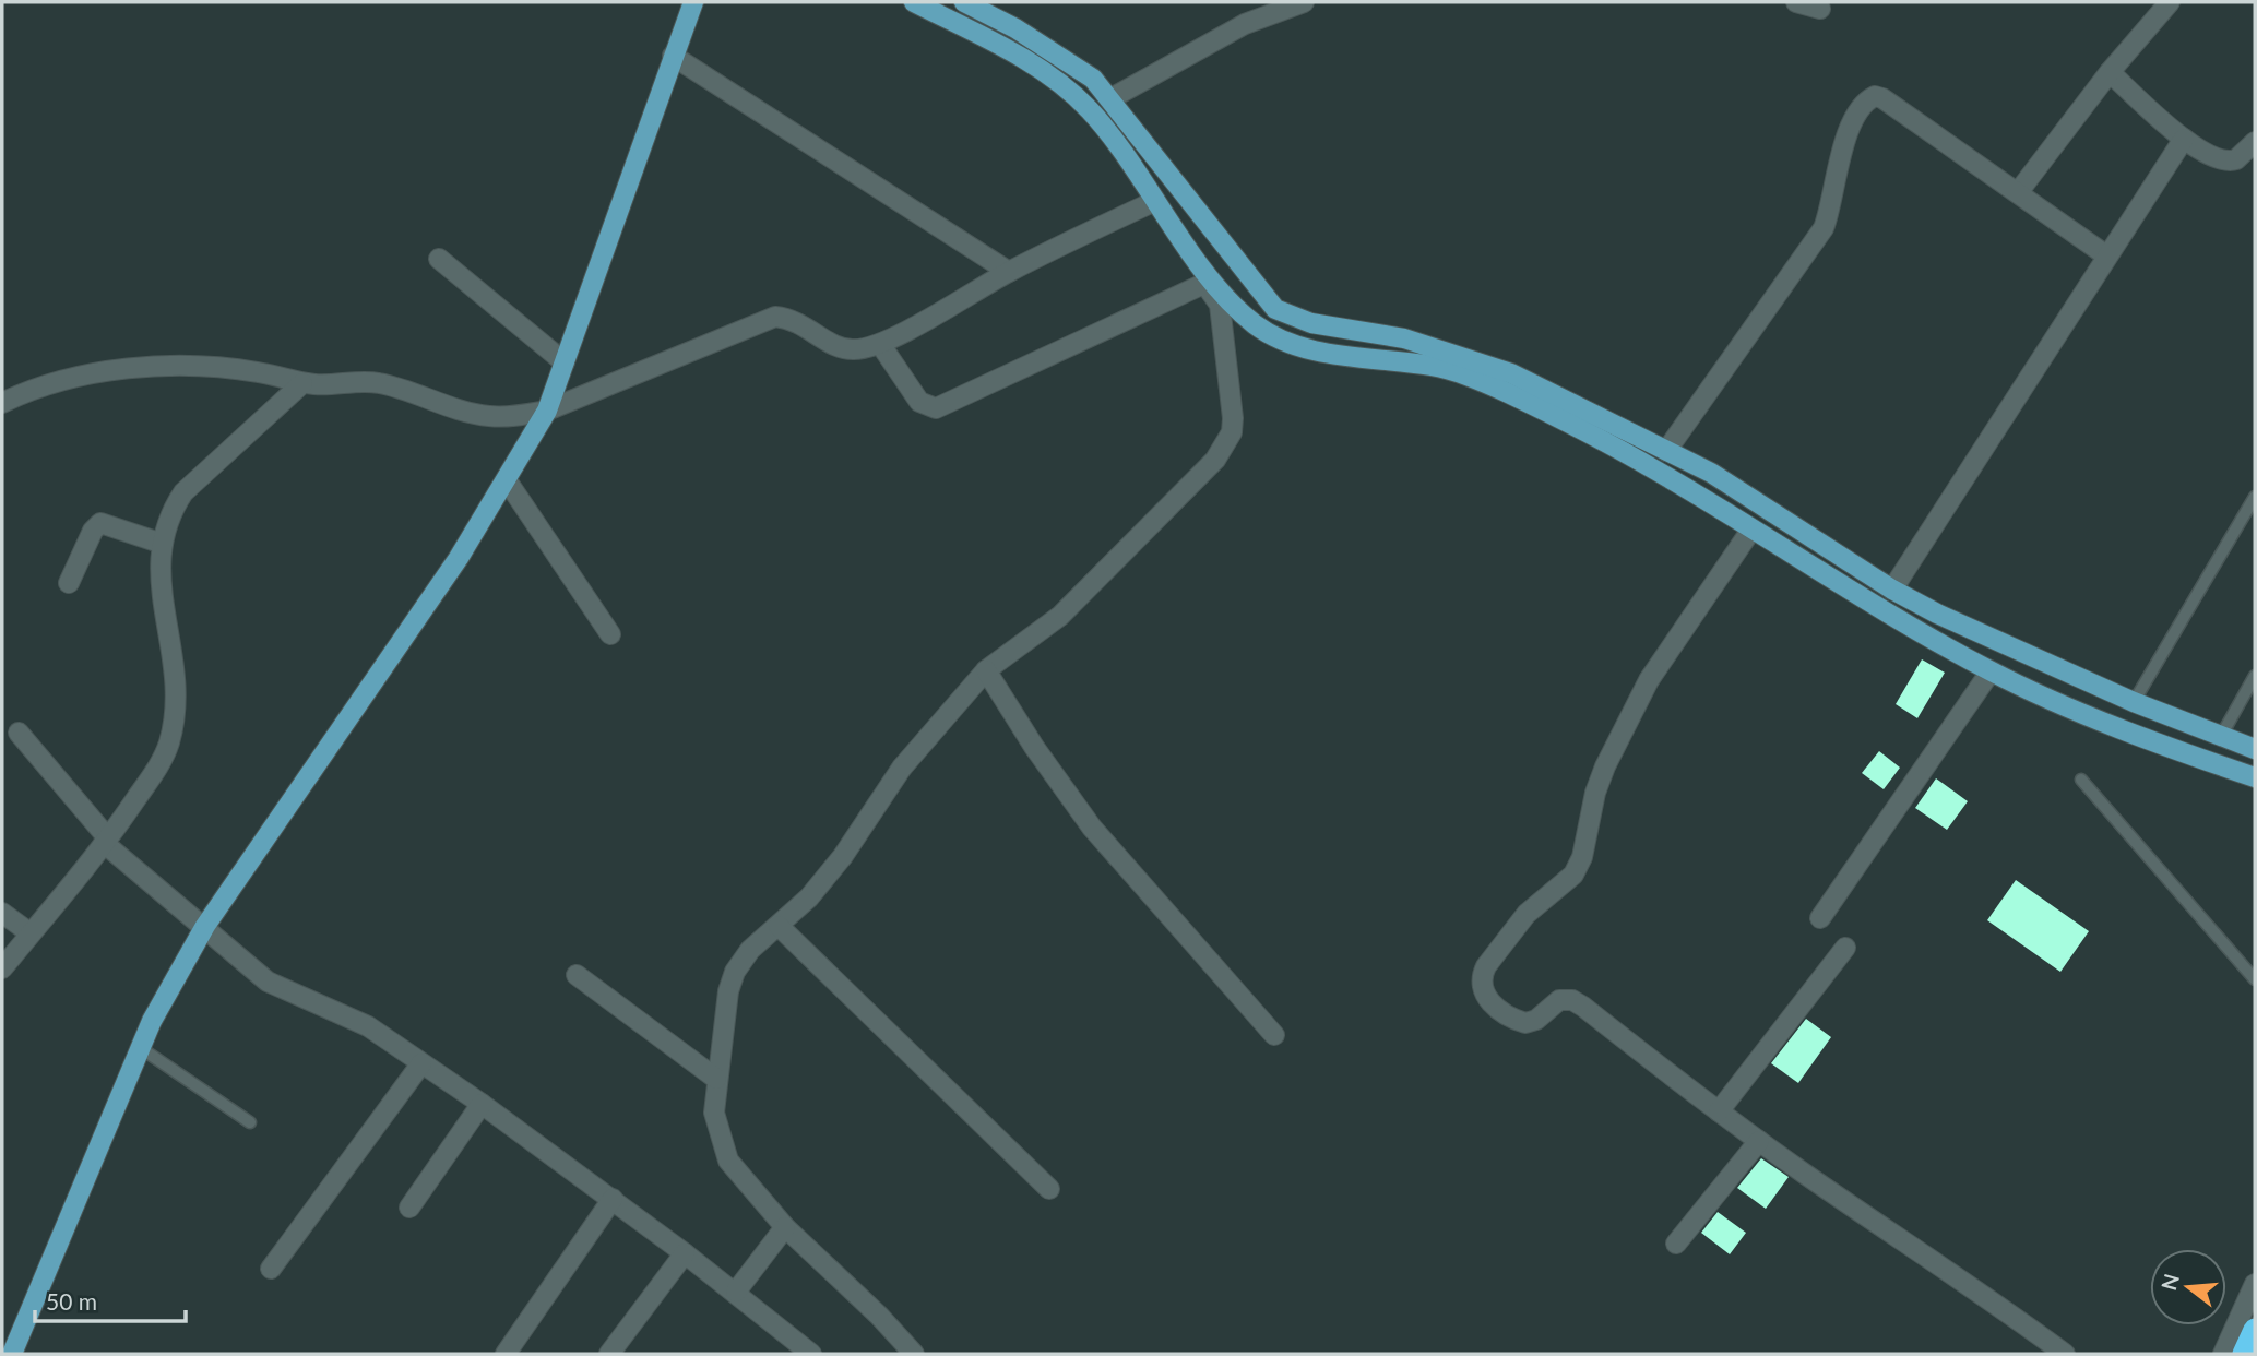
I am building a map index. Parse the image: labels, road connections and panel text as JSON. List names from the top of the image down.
{
  "scale_bar": "50 m",
  "north": "left"
}
